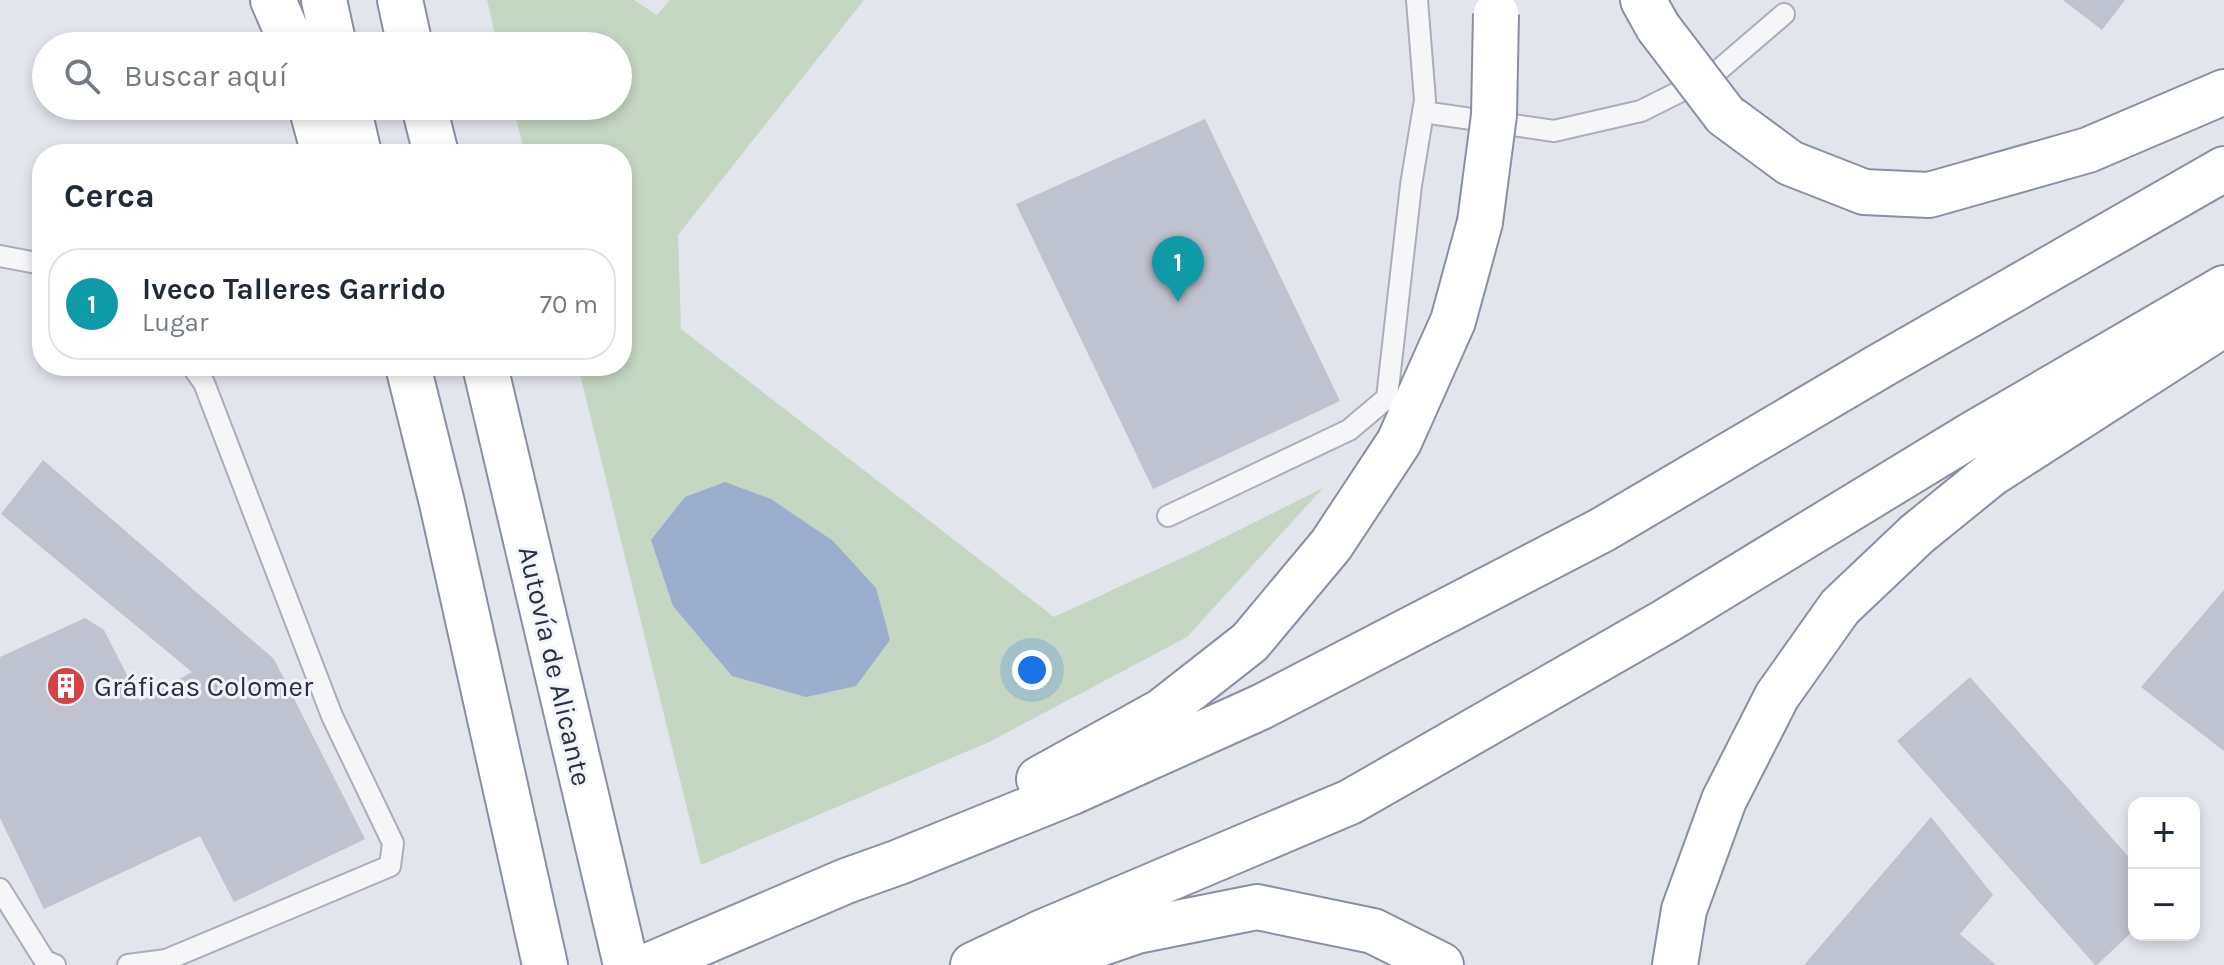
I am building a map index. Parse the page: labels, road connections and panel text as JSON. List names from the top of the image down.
{
  "streets": {
    "highway": ["Autovía de Alicante"]
  },
  "places": {
    "building": ["Gráficas Colomer"]
  },
  "page": {
    "search": "Buscar aquí",
    "heading": "Cerca",
    "pins": "1",
    "list": [
      {
        "mark": "1",
        "name": "Iveco Talleres Garrido",
        "note": "Lugar",
        "value": "70 m"
      }
    ],
    "map_buttons": ["+", "−"]
  }
}
